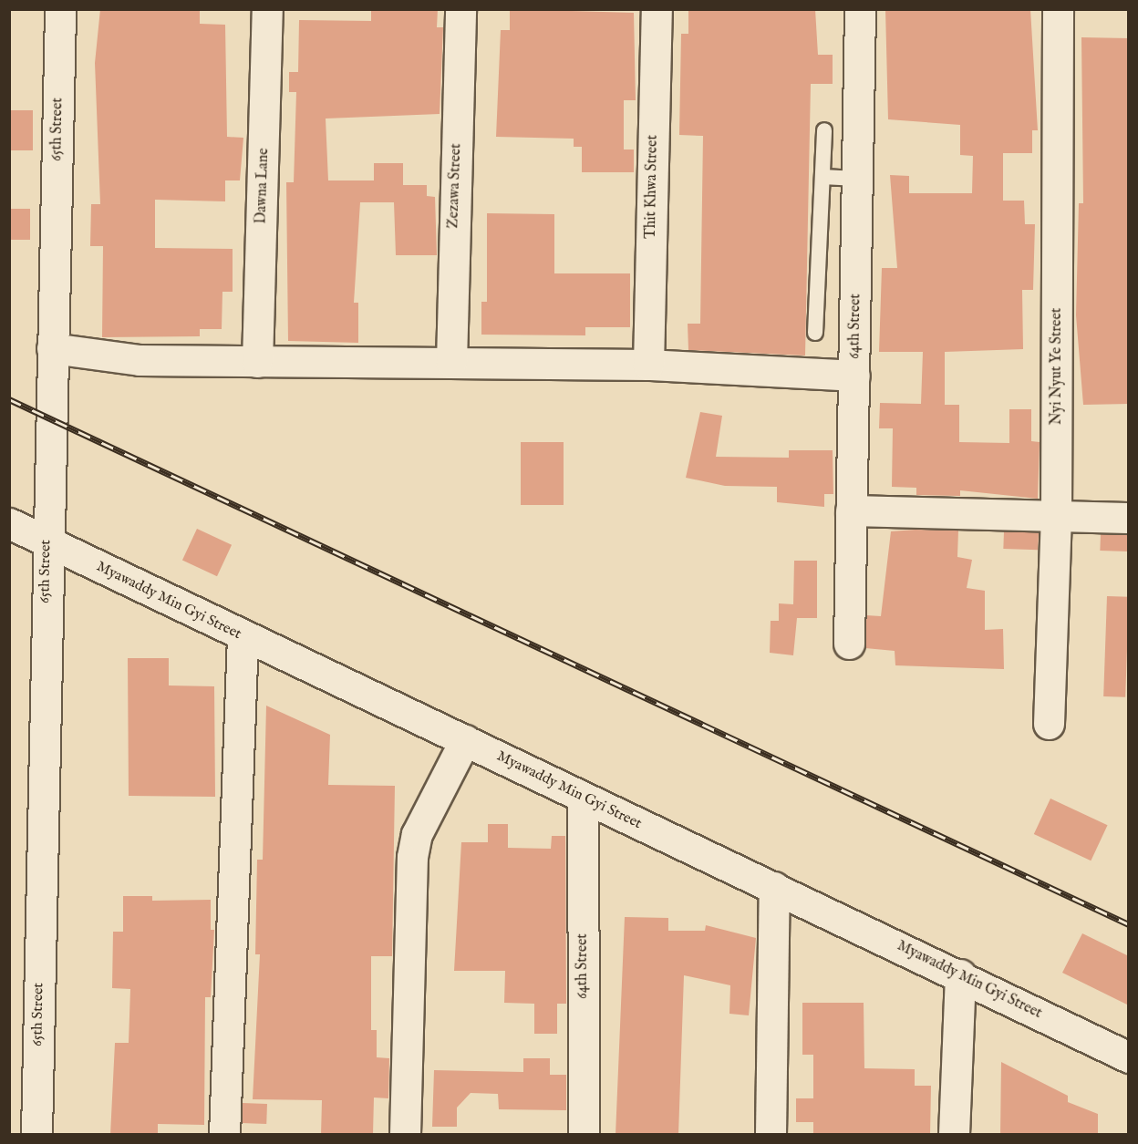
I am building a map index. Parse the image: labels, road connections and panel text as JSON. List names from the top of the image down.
{
  "streets": {
    "street": [
      "65th Street",
      "Dawna Lane",
      "Zezawa Street",
      "Thit Khwa Street",
      "64th Street",
      "Nyi Nyut Ye Street",
      "Myawaddy Min Gyi Street"
    ]
  },
  "crossings": [
    ["65th Street", "Myawaddy Min Gyi Street"],
    ["64th Street", "Myawaddy Min Gyi Street"]
  ]
}
